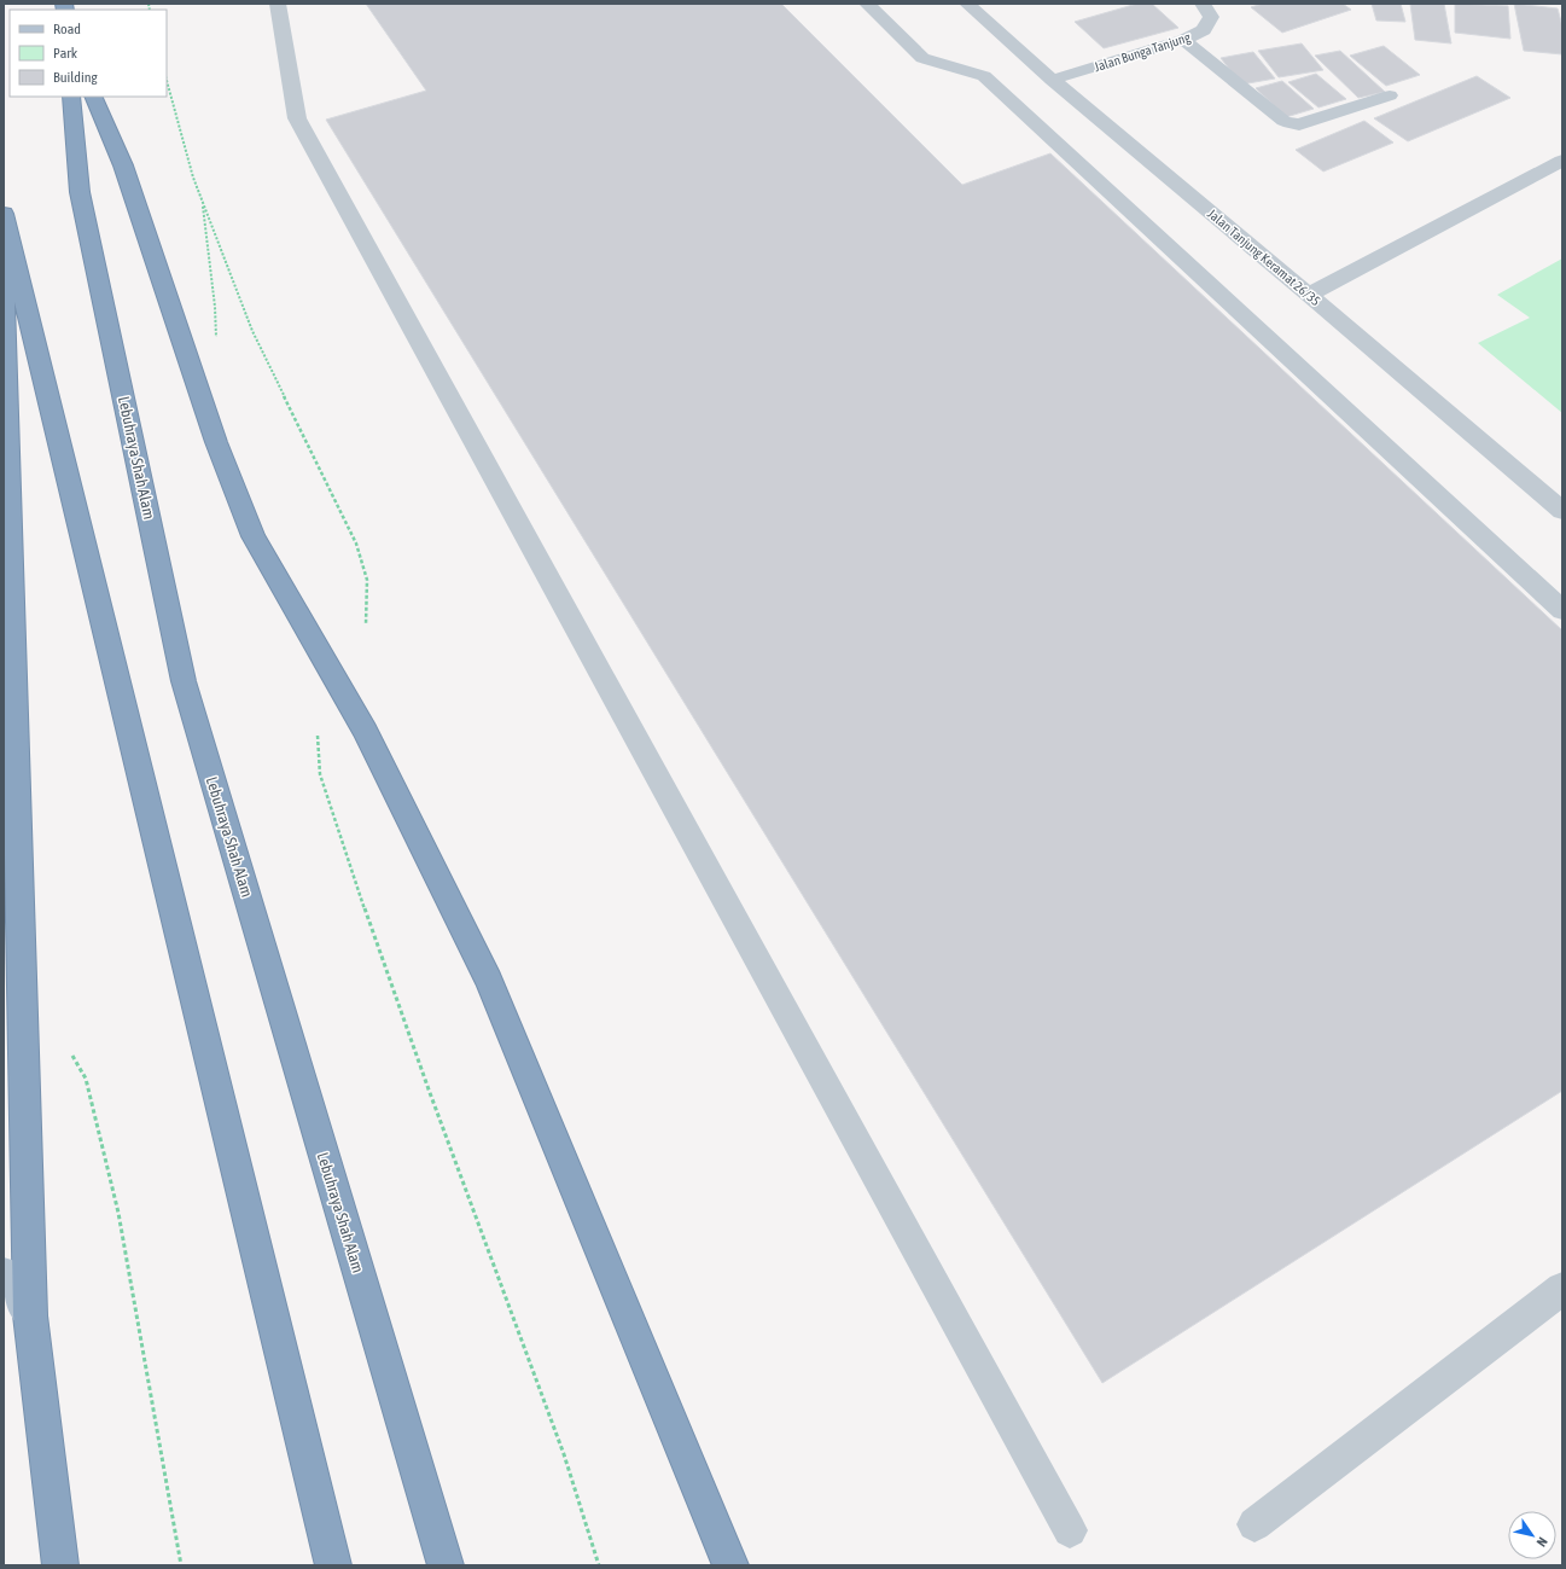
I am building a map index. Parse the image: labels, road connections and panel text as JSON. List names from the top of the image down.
{
  "streets": {
    "highway": ["Lebuhraya Shah Alam"],
    "street": ["Jalan Bunga Tanjung", "Jalan Tanjung Keramat 26/35"]
  },
  "crossings": [
    ["Jalan Bunga Tanjung", "Jalan Tanjung Keramat 26/35"]
  ],
  "legend": ["Road", "Park", "Building"],
  "north": "bottom right"
}
